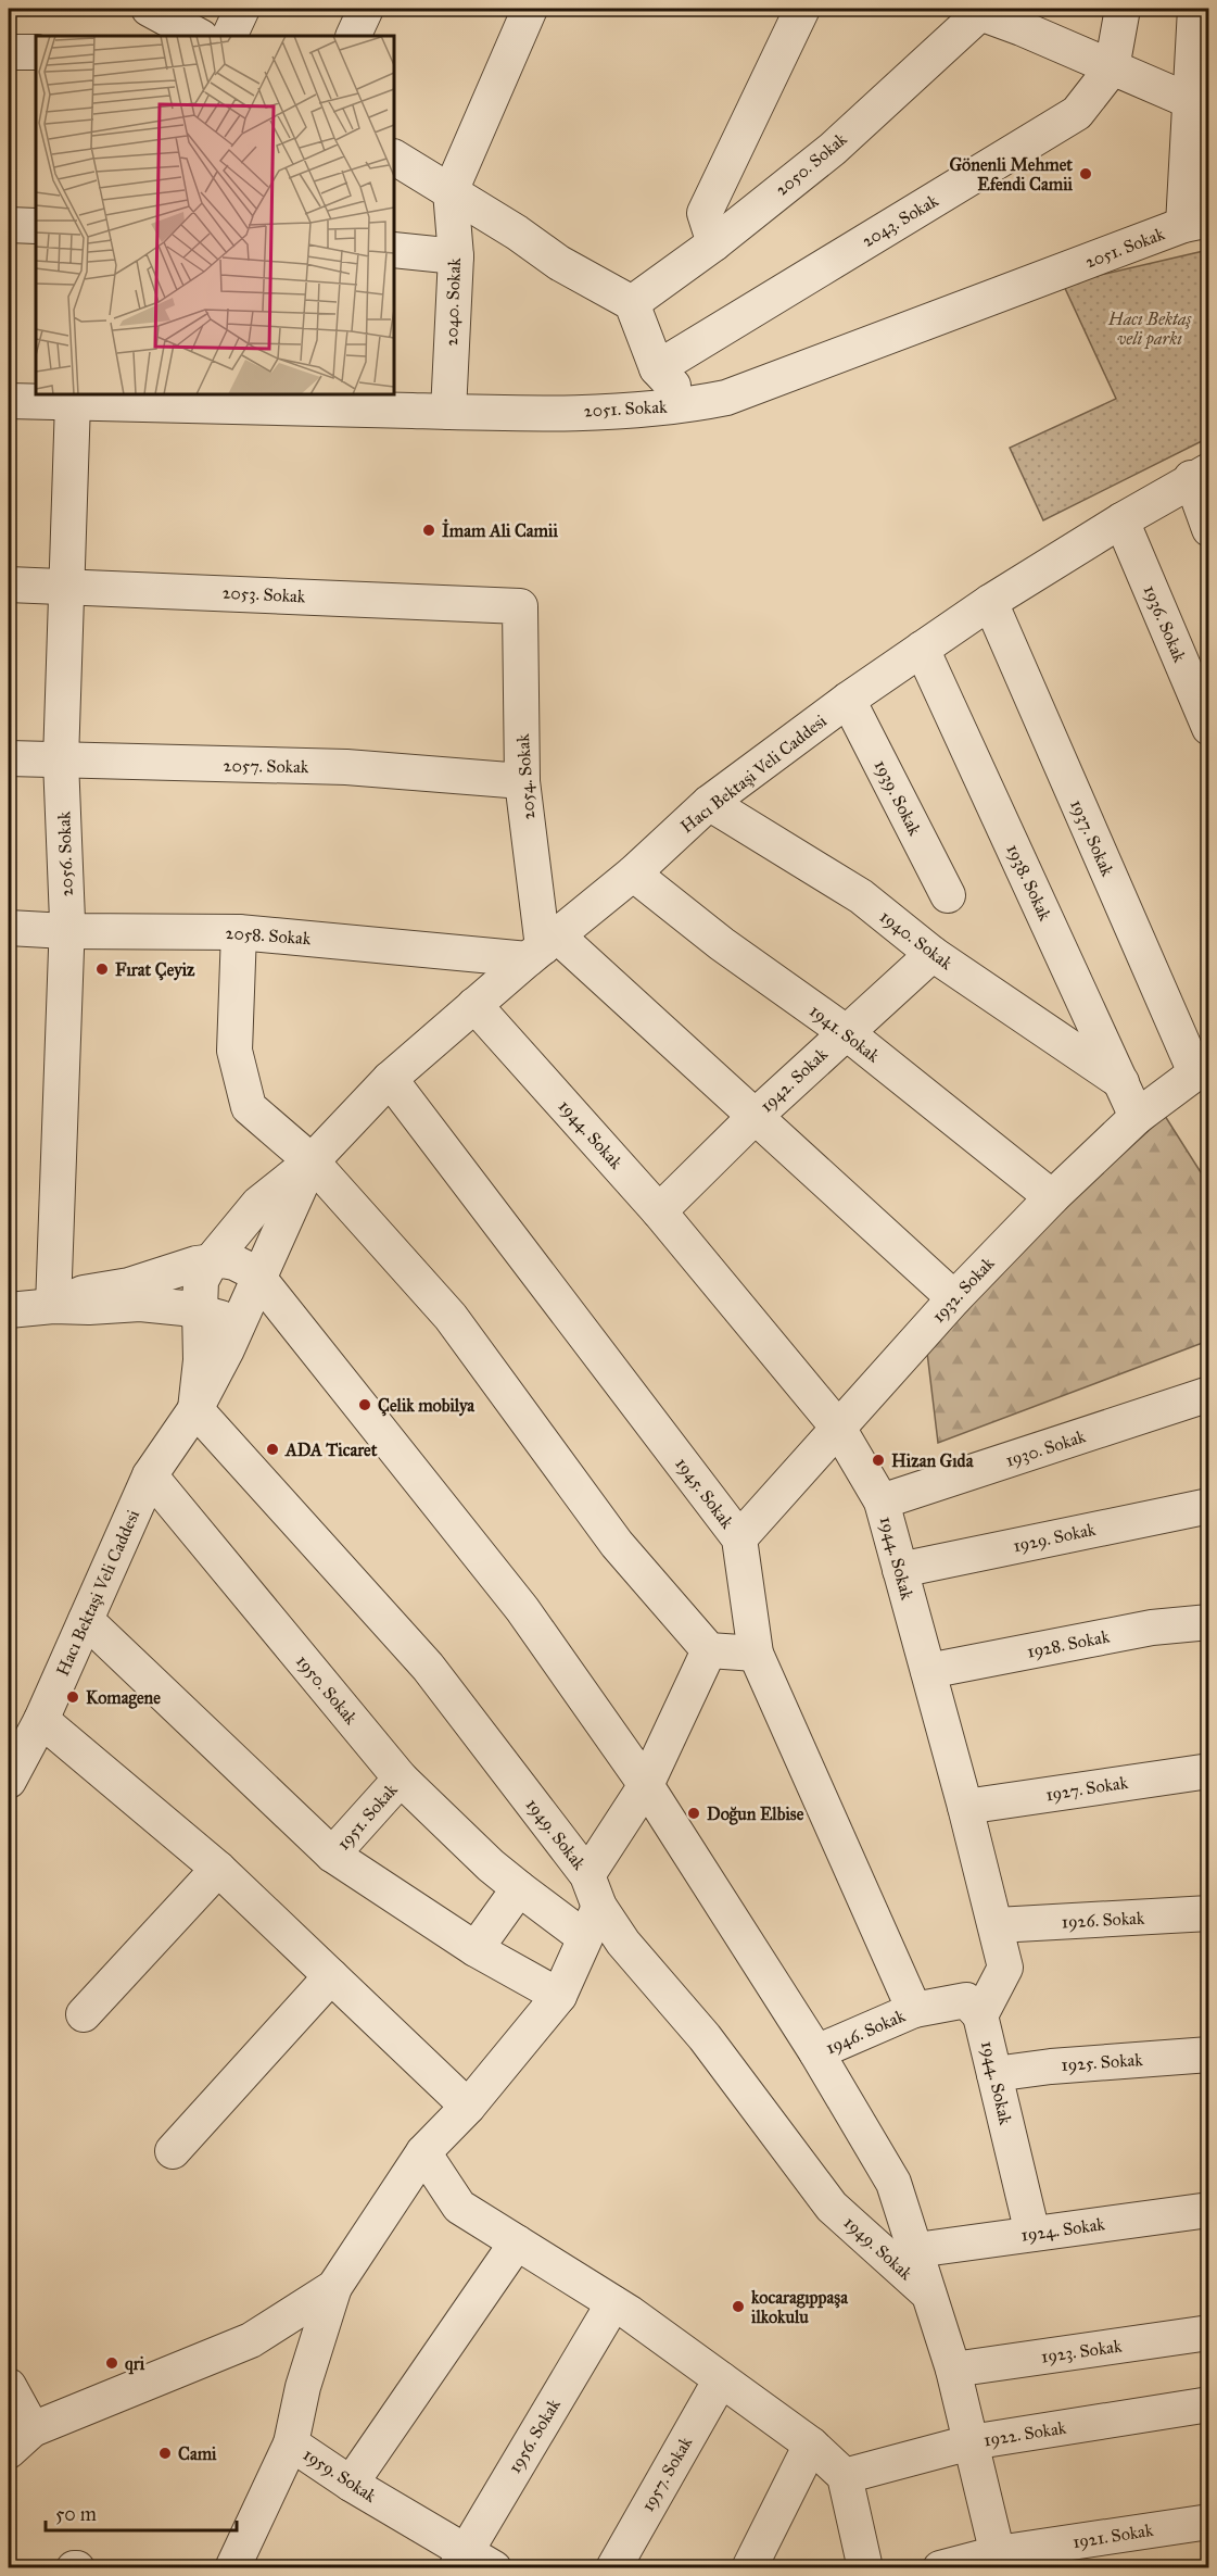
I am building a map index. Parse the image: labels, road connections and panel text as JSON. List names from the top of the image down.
{
  "streets": {
    "street": [
      "2050. Sokak",
      "2043. Sokak",
      "2051. Sokak",
      "2040. Sokak",
      "2053. Sokak",
      "1936. Sokak",
      "2057. Sokak",
      "Hacı Bektaşi Veli Caddesi",
      "2054. Sokak",
      "1939. Sokak",
      "1937. Sokak",
      "2056. Sokak",
      "1938. Sokak",
      "2058. Sokak",
      "1940. Sokak",
      "1941. Sokak",
      "1942. Sokak",
      "1944. Sokak",
      "1932. Sokak",
      "1930. Sokak",
      "1945. Sokak",
      "1929. Sokak",
      "1928. Sokak",
      "1950. Sokak",
      "1927. Sokak",
      "1951. Sokak",
      "1949. Sokak",
      "1926. Sokak",
      "1946. Sokak",
      "1925. Sokak",
      "1924. Sokak",
      "1923. Sokak",
      "1922. Sokak",
      "1956. Sokak",
      "1957. Sokak",
      "1959. Sokak",
      "1921. Sokak"
    ]
  },
  "crossings": [
    ["2051. Sokak", "2040. Sokak"],
    ["2051. Sokak", "2056. Sokak"],
    ["2053. Sokak", "2054. Sokak"],
    ["2053. Sokak", "2056. Sokak"],
    ["1936. Sokak", "Hacı Bektaşi Veli Caddesi"],
    ["2057. Sokak", "2054. Sokak"],
    ["2057. Sokak", "2056. Sokak"],
    ["Hacı Bektaşi Veli Caddesi", "2054. Sokak"],
    ["Hacı Bektaşi Veli Caddesi", "1939. Sokak"],
    ["Hacı Bektaşi Veli Caddesi", "1937. Sokak"],
    ["Hacı Bektaşi Veli Caddesi", "1938. Sokak"],
    ["Hacı Bektaşi Veli Caddesi", "2058. Sokak"],
    ["Hacı Bektaşi Veli Caddesi", "1940. Sokak"],
    ["Hacı Bektaşi Veli Caddesi", "1941. Sokak"],
    ["Hacı Bektaşi Veli Caddesi", "1944. Sokak"],
    ["Hacı Bektaşi Veli Caddesi", "1945. Sokak"],
    ["Hacı Bektaşi Veli Caddesi", "1950. Sokak"],
    ["Hacı Bektaşi Veli Caddesi", "1949. Sokak"],
    ["2054. Sokak", "2058. Sokak"],
    ["1937. Sokak", "1932. Sokak"],
    ["2056. Sokak", "2058. Sokak"],
    ["1938. Sokak", "1940. Sokak"],
    ["1938. Sokak", "1932. Sokak"],
    ["1940. Sokak", "1942. Sokak"],
    ["1941. Sokak", "1942. Sokak"],
    ["1941. Sokak", "1932. Sokak"],
    ["1942. Sokak", "1944. Sokak"],
    ["1944. Sokak", "1932. Sokak"],
    ["1944. Sokak", "1930. Sokak"],
    ["1944. Sokak", "1929. Sokak"],
    ["1944. Sokak", "1928. Sokak"],
    ["1944. Sokak", "1927. Sokak"],
    ["1944. Sokak", "1926. Sokak"],
    ["1944. Sokak", "1925. Sokak"],
    ["1944. Sokak", "1924. Sokak"],
    ["1932. Sokak", "1945. Sokak"],
    ["1945. Sokak", "1946. Sokak"],
    ["1950. Sokak", "1951. Sokak"],
    ["1956. Sokak", "1959. Sokak"]
  ],
  "parks": ["Hacı Bektaş veli parkı"],
  "places": [
    "Gönenli Mehmet Efendi Camii",
    "İmam Ali Camii",
    "Fırat Çeyiz",
    "Çelik mobilya",
    "ADA Ticaret",
    "Hizan Gıda",
    "Komagene",
    "Doğun Elbise",
    "kocaragıppaşa ilkokulu",
    "qri",
    "Cami"
  ],
  "scale_bar": "50 m"
}
